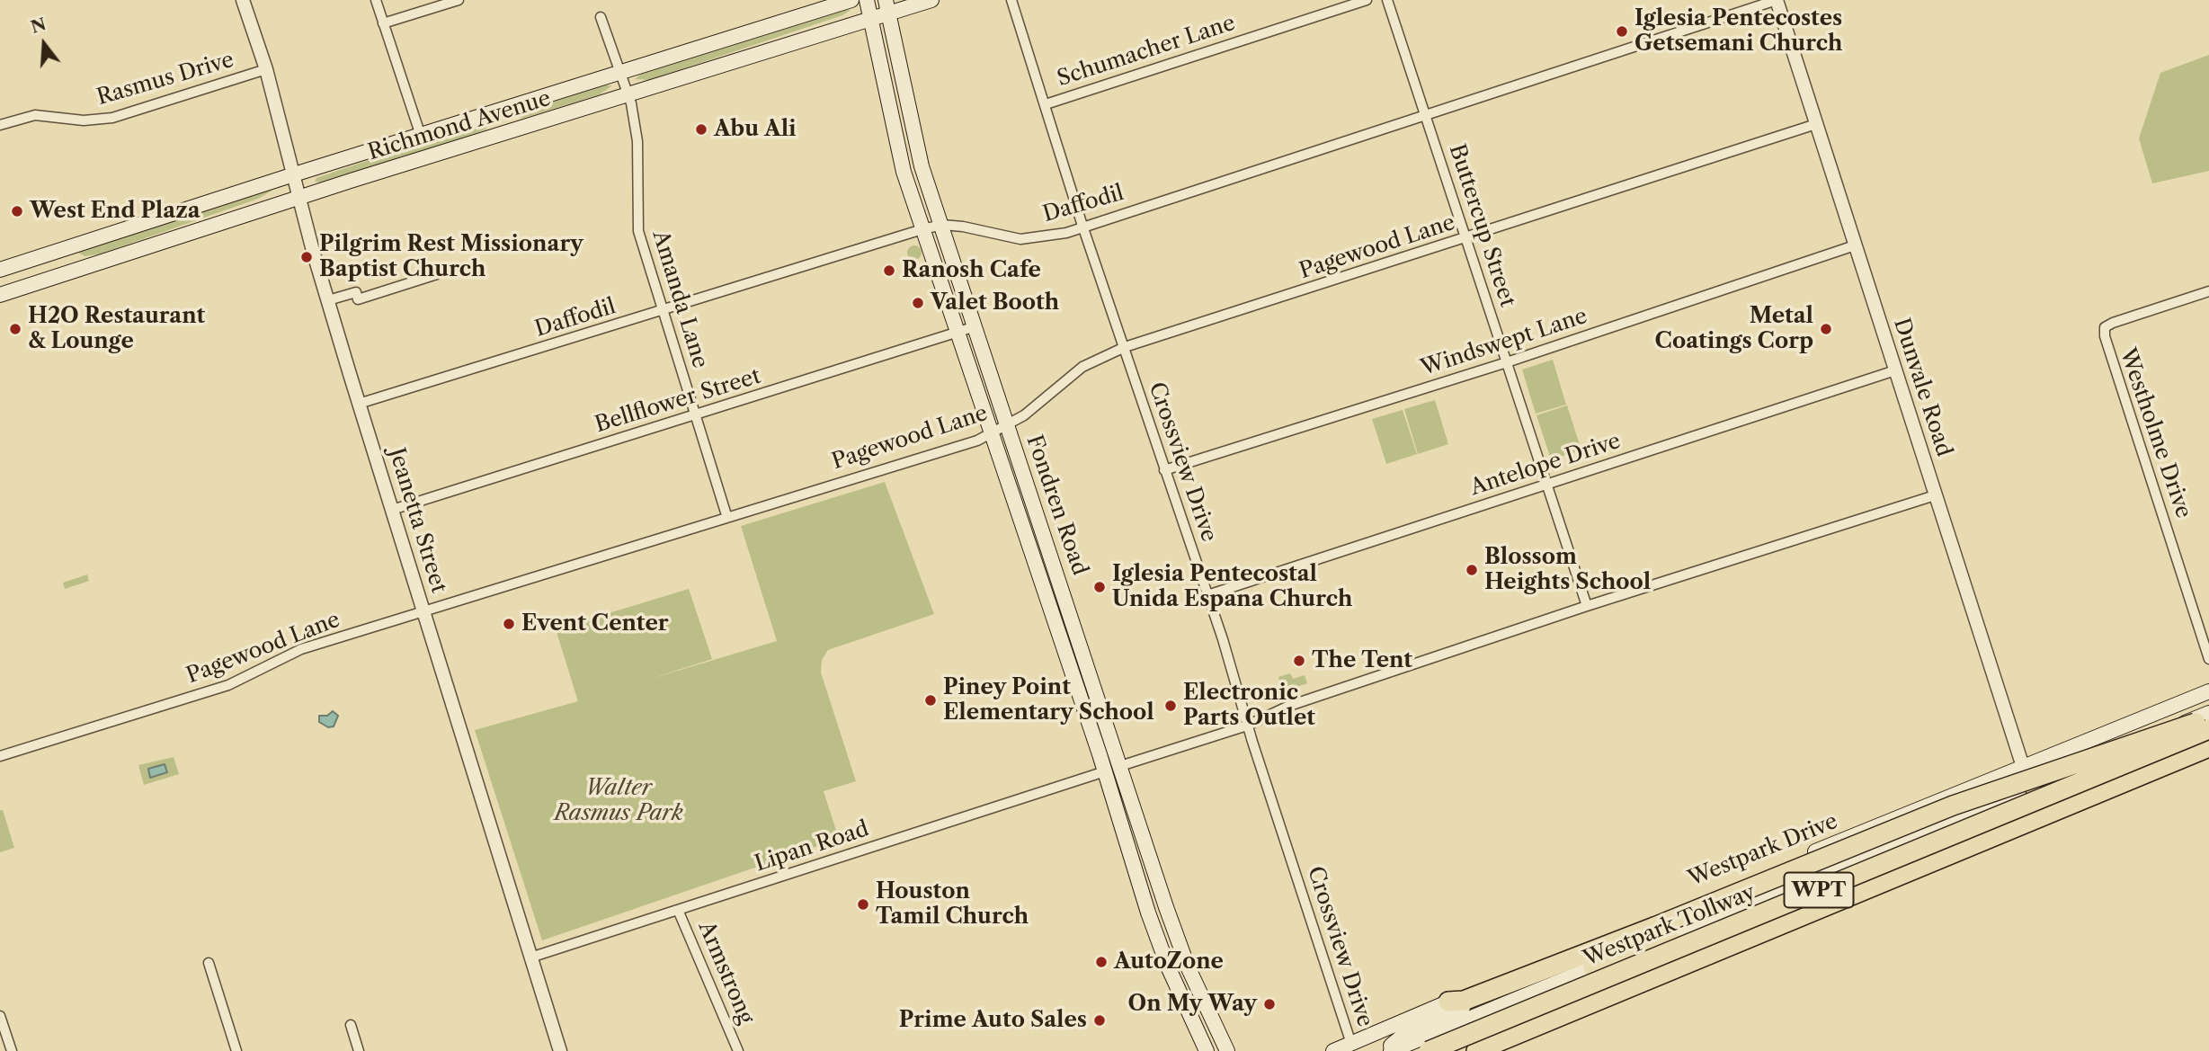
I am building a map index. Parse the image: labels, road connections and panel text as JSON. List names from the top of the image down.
{
  "streets": {
    "highway": ["WPT", "Westpark Tollway"],
    "main road": ["Richmond Avenue", "Fondren Road", "Westpark Drive"],
    "street": [
      "Schumacher Lane",
      "Rasmus Drive",
      "Daffodil",
      "Buttercup Street",
      "Pagewood Lane",
      "Amanda Lane",
      "Windswept Lane",
      "Dunvale Road",
      "Bellflower Street",
      "Westholme Drive",
      "Crossview Drive",
      "Antelope Drive",
      "Jeanetta Street",
      "Lipan Road",
      "Armstrong"
    ]
  },
  "crossings": [
    ["Schumacher Lane", "Crossview Drive"],
    ["Rasmus Drive", "Jeanetta Street"],
    ["Richmond Avenue", "Amanda Lane"],
    ["Richmond Avenue", "Fondren Road"],
    ["Richmond Avenue", "Jeanetta Street"],
    ["Daffodil", "Buttercup Street"],
    ["Daffodil", "Amanda Lane"],
    ["Daffodil", "Dunvale Road"],
    ["Daffodil", "Crossview Drive"],
    ["Daffodil", "Fondren Road"],
    ["Daffodil", "Jeanetta Street"],
    ["Buttercup Street", "Pagewood Lane"],
    ["Buttercup Street", "Windswept Lane"],
    ["Buttercup Street", "Antelope Drive"],
    ["Pagewood Lane", "Amanda Lane"],
    ["Pagewood Lane", "Dunvale Road"],
    ["Pagewood Lane", "Crossview Drive"],
    ["Pagewood Lane", "Fondren Road"],
    ["Pagewood Lane", "Jeanetta Street"],
    ["Amanda Lane", "Bellflower Street"],
    ["Windswept Lane", "Dunvale Road"],
    ["Windswept Lane", "Crossview Drive"],
    ["Dunvale Road", "Antelope Drive"],
    ["Dunvale Road", "Westpark Drive"],
    ["Bellflower Street", "Fondren Road"],
    ["Bellflower Street", "Jeanetta Street"],
    ["Crossview Drive", "Antelope Drive"],
    ["Crossview Drive", "Westpark Drive"],
    ["Fondren Road", "Lipan Road"],
    ["Jeanetta Street", "Lipan Road"],
    ["Lipan Road", "Armstrong"]
  ],
  "parks": ["Walter Rasmus Park"],
  "places": [
    "Iglesia Pentecostes Getsemani Church",
    "Abu Ali",
    "West End Plaza",
    "Pilgrim Rest Missionary Baptist Church",
    "Ranosh Cafe",
    "Valet Booth",
    "H2O Restaurant & Lounge",
    "Metal Coatings Corp",
    "Blossom Heights School",
    "Iglesia Pentecostal Unida Espana Church",
    "Event Center",
    "The Tent",
    "Piney Point Elementary School",
    "Electronic Parts Outlet",
    "Houston Tamil Church",
    "AutoZone",
    "On My Way",
    "Prime Auto Sales"
  ],
  "north": "top"
}
